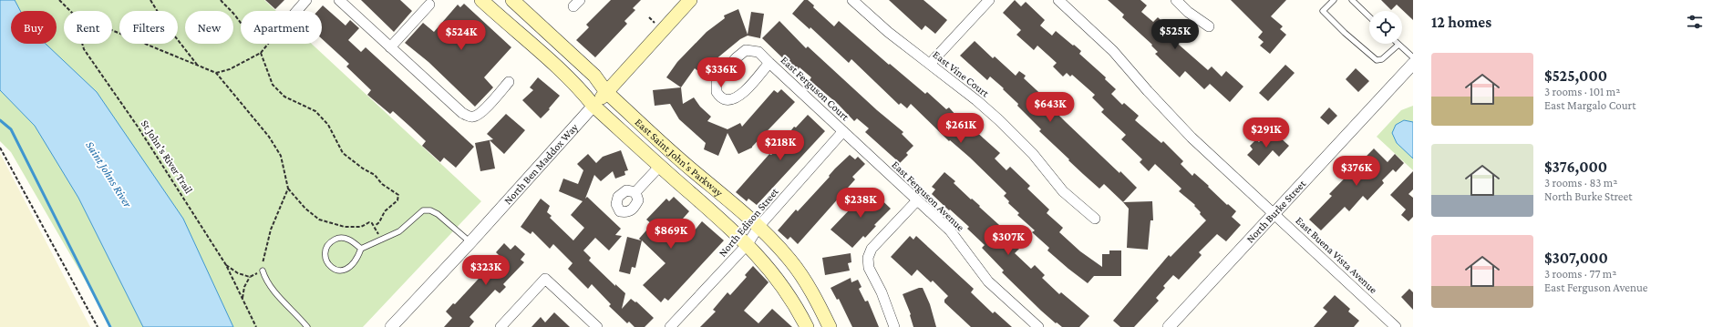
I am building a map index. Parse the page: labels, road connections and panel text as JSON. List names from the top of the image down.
{
  "streets": {
    "main road": ["East Saint John's Parkway", "North Ben Maddox Way"],
    "street": [
      "East Vine Court",
      "East Ferguson Court",
      "East Ferguson Avenue",
      "North Burke Street",
      "North Edison Street",
      "East Buena Vista Avenue"
    ],
    "path": ["St John's River Trail"]
  },
  "crossings": [
    ["East Ferguson Court", "East Ferguson Avenue"],
    ["East Ferguson Court", "North Edison Street"],
    ["East Saint John's Parkway", "North Ben Maddox Way"],
    ["East Saint John's Parkway", "North Edison Street"],
    ["East Ferguson Avenue", "North Edison Street"],
    ["North Burke Street", "East Buena Vista Avenue"]
  ],
  "water": ["Saint Johns River"],
  "page": {
    "heading": "12 homes",
    "chip": [
      "Buy",
      "Rent",
      "Filters",
      "New",
      "Apartment"
    ],
    "price": [
      "$525K",
      "$524K",
      "$336K",
      "$643K",
      "$261K",
      "$291K",
      "$218K",
      "$376K",
      "$238K",
      "$869K",
      "$307K",
      "$323K"
    ],
    "list": [
      {
        "name": "$525,000",
        "note": "3 rooms · 101 m² · East Margalo Court"
      },
      {
        "name": "$376,000",
        "note": "3 rooms · 83 m² · North Burke Street"
      },
      {
        "name": "$307,000",
        "note": "3 rooms · 77 m² · East Ferguson Avenue"
      }
    ]
  }
}
